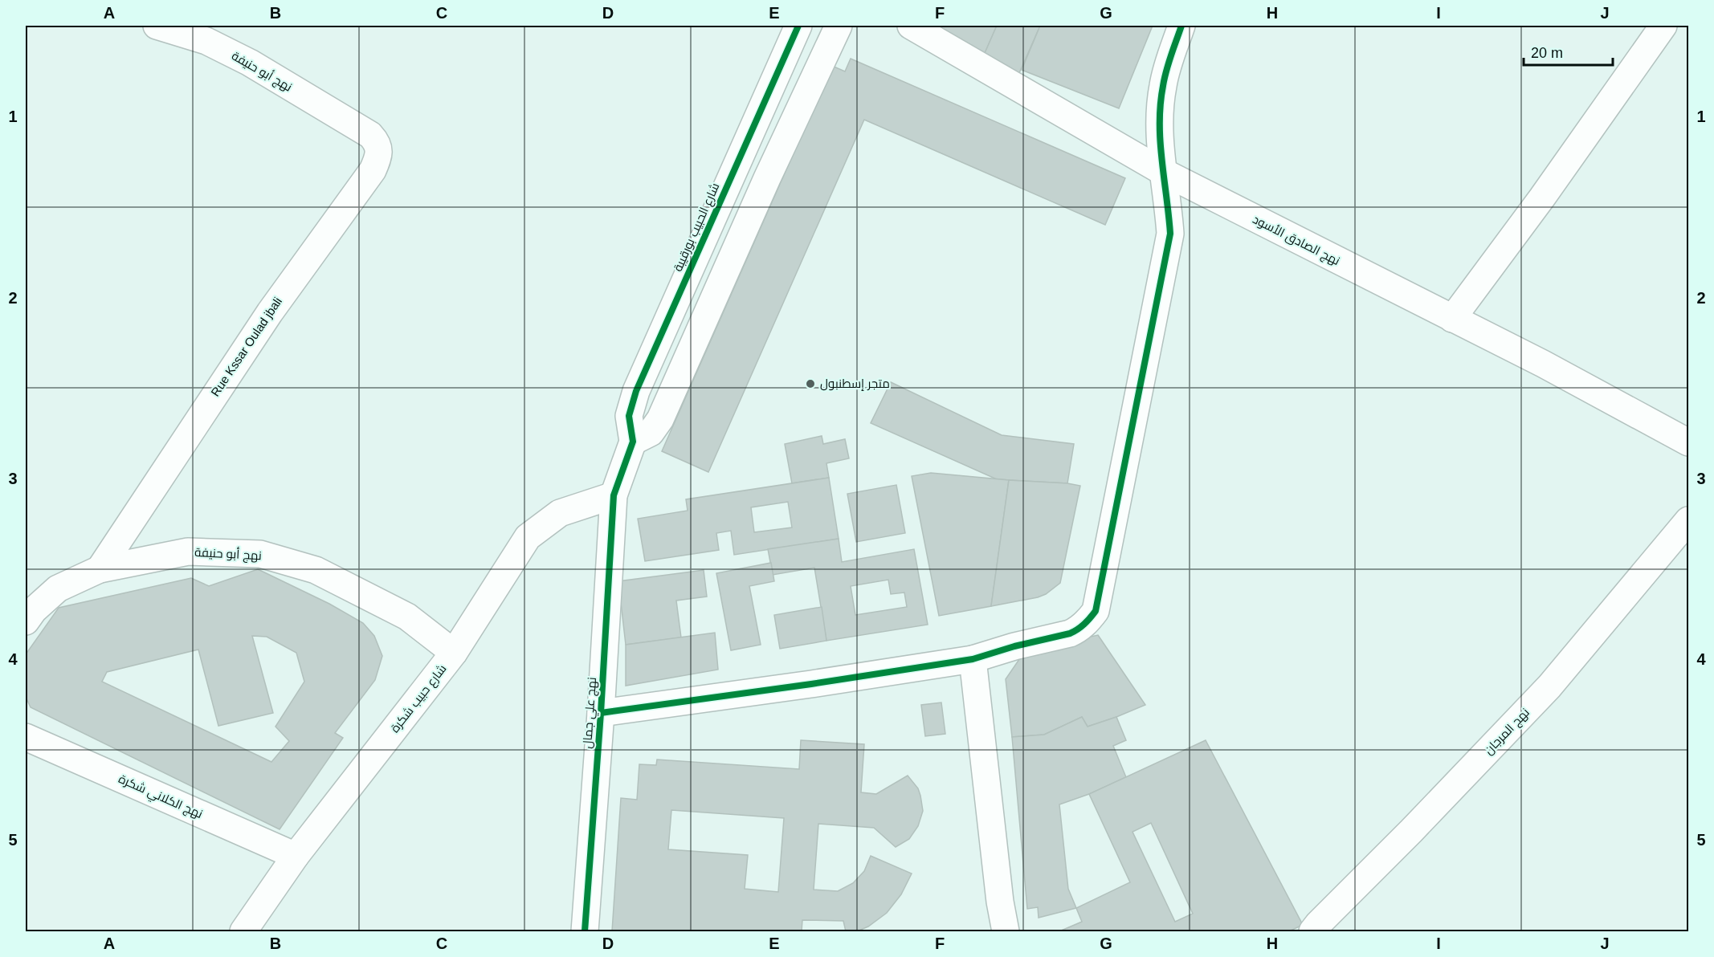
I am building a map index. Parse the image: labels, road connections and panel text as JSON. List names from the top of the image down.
{
  "streets": {
    "street": [
      "نهج أبو حنيفة",
      "شارع الحبيب بورقيبة",
      "نهج الصادق الأسود",
      "Rue Kssar Oulad jbali",
      "شارع حبيب شكرة",
      "نهج علي جمال",
      "نهج المرجان",
      "نهج الكلاني شكرة"
    ]
  },
  "crossings": [
    ["نهج أبو حنيفة", "Rue Kssar Oulad jbali"],
    ["نهج أبو حنيفة", "شارع حبيب شكرة"],
    ["شارع الحبيب بورقيبة", "نهج علي جمال"],
    ["شارع حبيب شكرة", "نهج علي جمال"],
    ["شارع حبيب شكرة", "نهج الكلاني شكرة"]
  ],
  "places": ["متجر إسطنبول"],
  "scale_bar": "20 m",
  "grid": {
    "columns": [
      "A",
      "B",
      "C",
      "D",
      "E",
      "F",
      "G",
      "H",
      "I",
      "J"
    ],
    "rows": [
      "1",
      "2",
      "3",
      "4",
      "5"
    ]
  }
}
